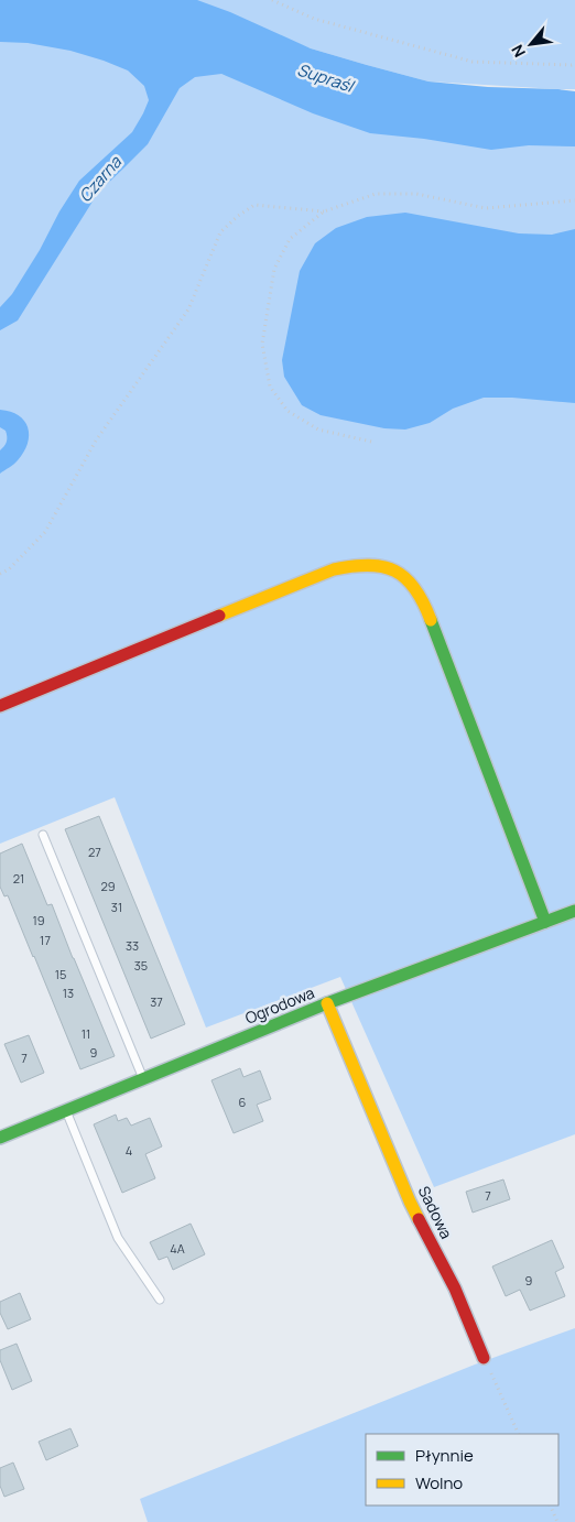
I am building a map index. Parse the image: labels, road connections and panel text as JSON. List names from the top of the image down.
{
  "streets": {
    "street": ["Ogrodowa", "Sadowa"]
  },
  "crossings": [
    ["Ogrodowa", "Sadowa"]
  ],
  "water": ["Supraśl", "Czarna"],
  "house_numbers": [
    "27",
    "21",
    "29",
    "31",
    "19",
    "17",
    "33",
    "35",
    "15",
    "13",
    "37",
    "11",
    "9",
    "7",
    "6",
    "4",
    "7",
    "4A",
    "9"
  ],
  "legend": ["Płynnie", "Wolno"],
  "north": "bottom left"
}
